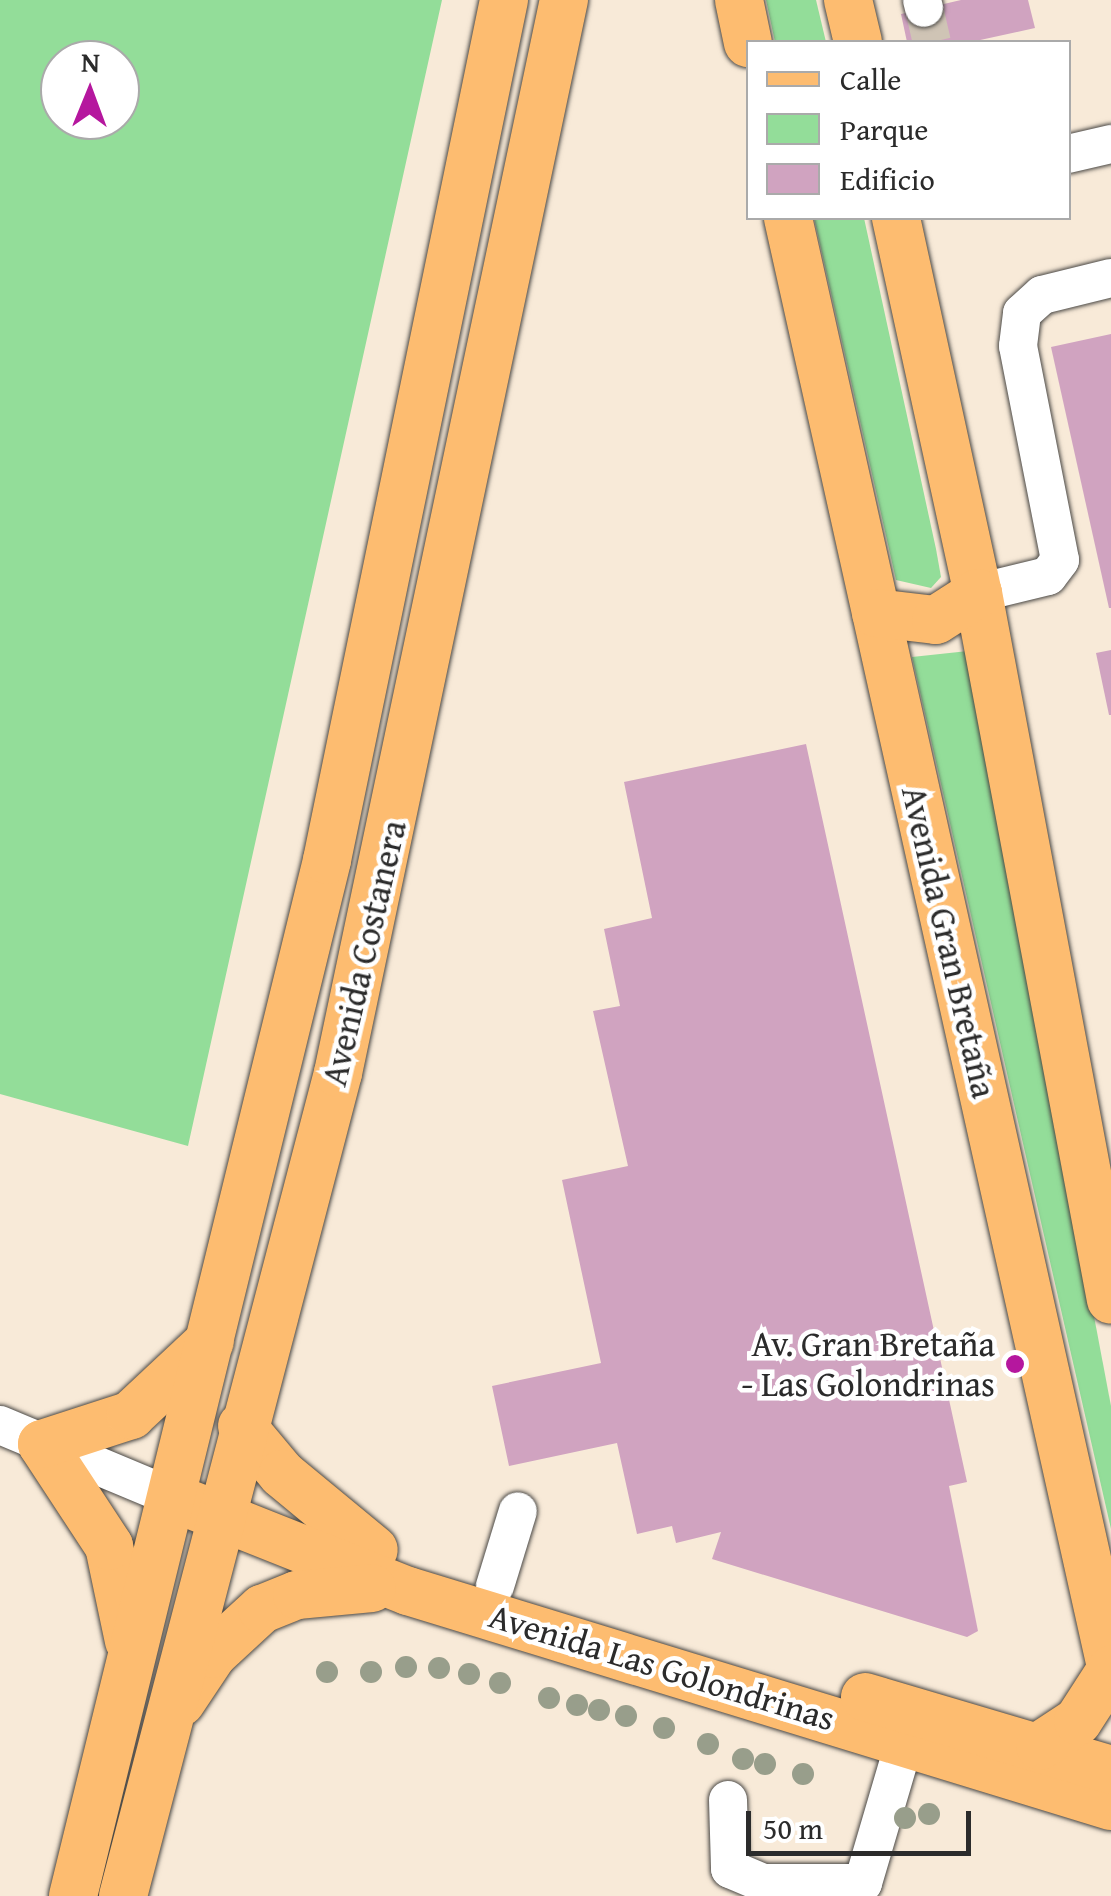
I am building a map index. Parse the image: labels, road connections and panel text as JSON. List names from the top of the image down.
{
  "streets": {
    "main road": ["Avenida Gran Bretaña", "Avenida Costanera", "Avenida Las Golondrinas"]
  },
  "crossings": [
    ["Avenida Costanera", "Avenida Las Golondrinas"]
  ],
  "places": ["Av. Gran Bretaña - Las Golondrinas"],
  "legend": ["Calle", "Parque", "Edificio"],
  "scale_bar": "50 m",
  "north": "top"
}
